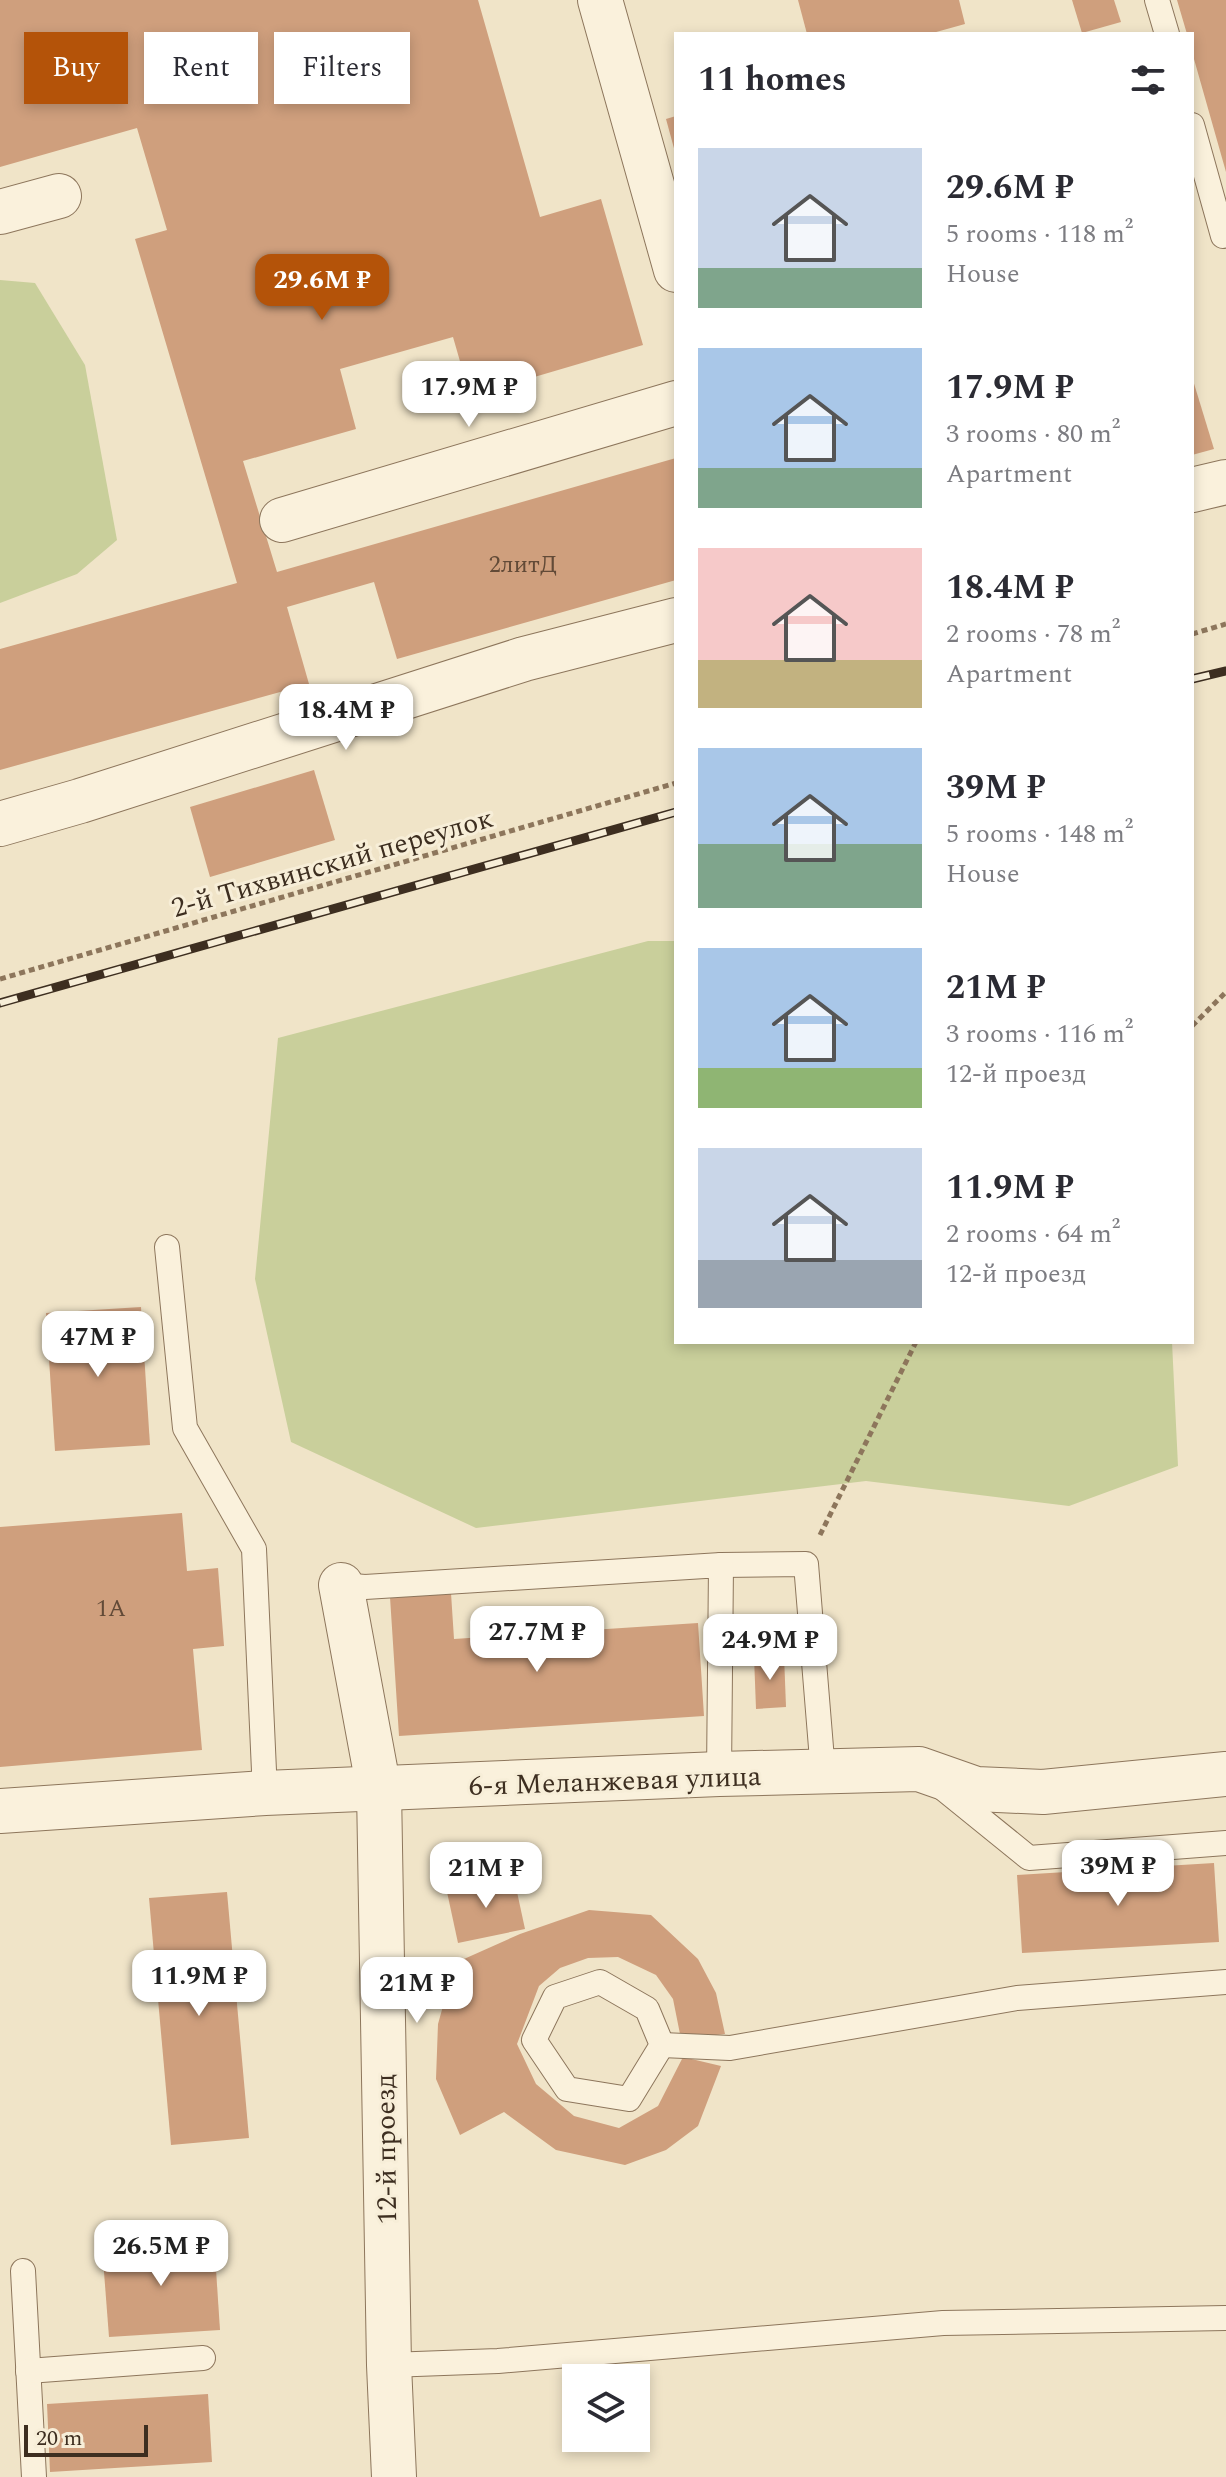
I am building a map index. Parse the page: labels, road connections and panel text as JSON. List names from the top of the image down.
{
  "streets": {
    "street": ["6-я Меланжевая улица", "12-й проезд"],
    "path": ["2-й Тихвинский переулок"]
  },
  "crossings": [
    ["6-я Меланжевая улица", "12-й проезд"]
  ],
  "house_numbers": ["2литД", "1А"],
  "scale_bar": "20 m",
  "page": {
    "chip": ["Buy", "Rent", "Filters"],
    "heading": "11 homes",
    "list": [
      {
        "name": "29.6M ₽",
        "note": "5 rooms · 118 m² · House"
      },
      {
        "name": "17.9M ₽",
        "note": "3 rooms · 80 m² · Apartment"
      },
      {
        "name": "18.4M ₽",
        "note": "2 rooms · 78 m² · Apartment"
      },
      {
        "name": "39M ₽",
        "note": "5 rooms · 148 m² · House"
      },
      {
        "name": "21M ₽",
        "note": "3 rooms · 116 m² · 12-й проезд"
      },
      {
        "name": "11.9M ₽",
        "note": "2 rooms · 64 m² · 12-й проезд"
      }
    ],
    "price": [
      "29.6M ₽",
      "17.9M ₽",
      "18.4M ₽",
      "47M ₽",
      "27.7M ₽",
      "24.9M ₽",
      "39M ₽",
      "21M ₽",
      "11.9M ₽",
      "21M ₽",
      "26.5M ₽"
    ],
    "scale": "20 m"
  }
}
